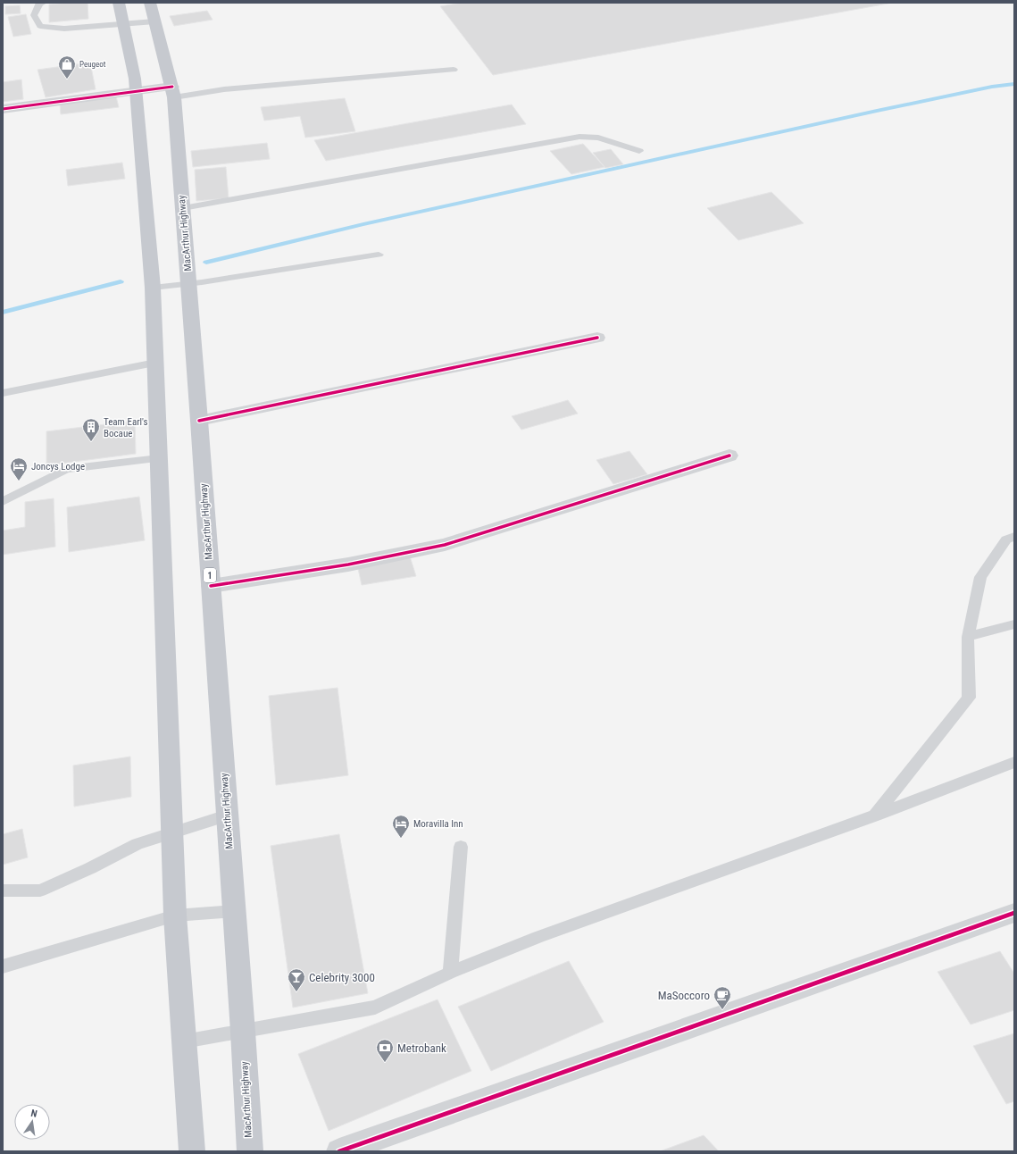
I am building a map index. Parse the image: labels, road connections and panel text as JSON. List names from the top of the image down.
{
  "streets": {
    "highway": ["MacArthur Highway", "1"]
  },
  "places": {
    "shop": ["Peugeot"],
    "building": ["Team Earl's Bocaue"],
    "hotel": ["Joncys Lodge", "Moravilla Inn"],
    "bar": ["Celebrity 3000"],
    "cafe": ["MaSoccoro"],
    "bank": ["Metrobank"]
  },
  "north": "top"
}
